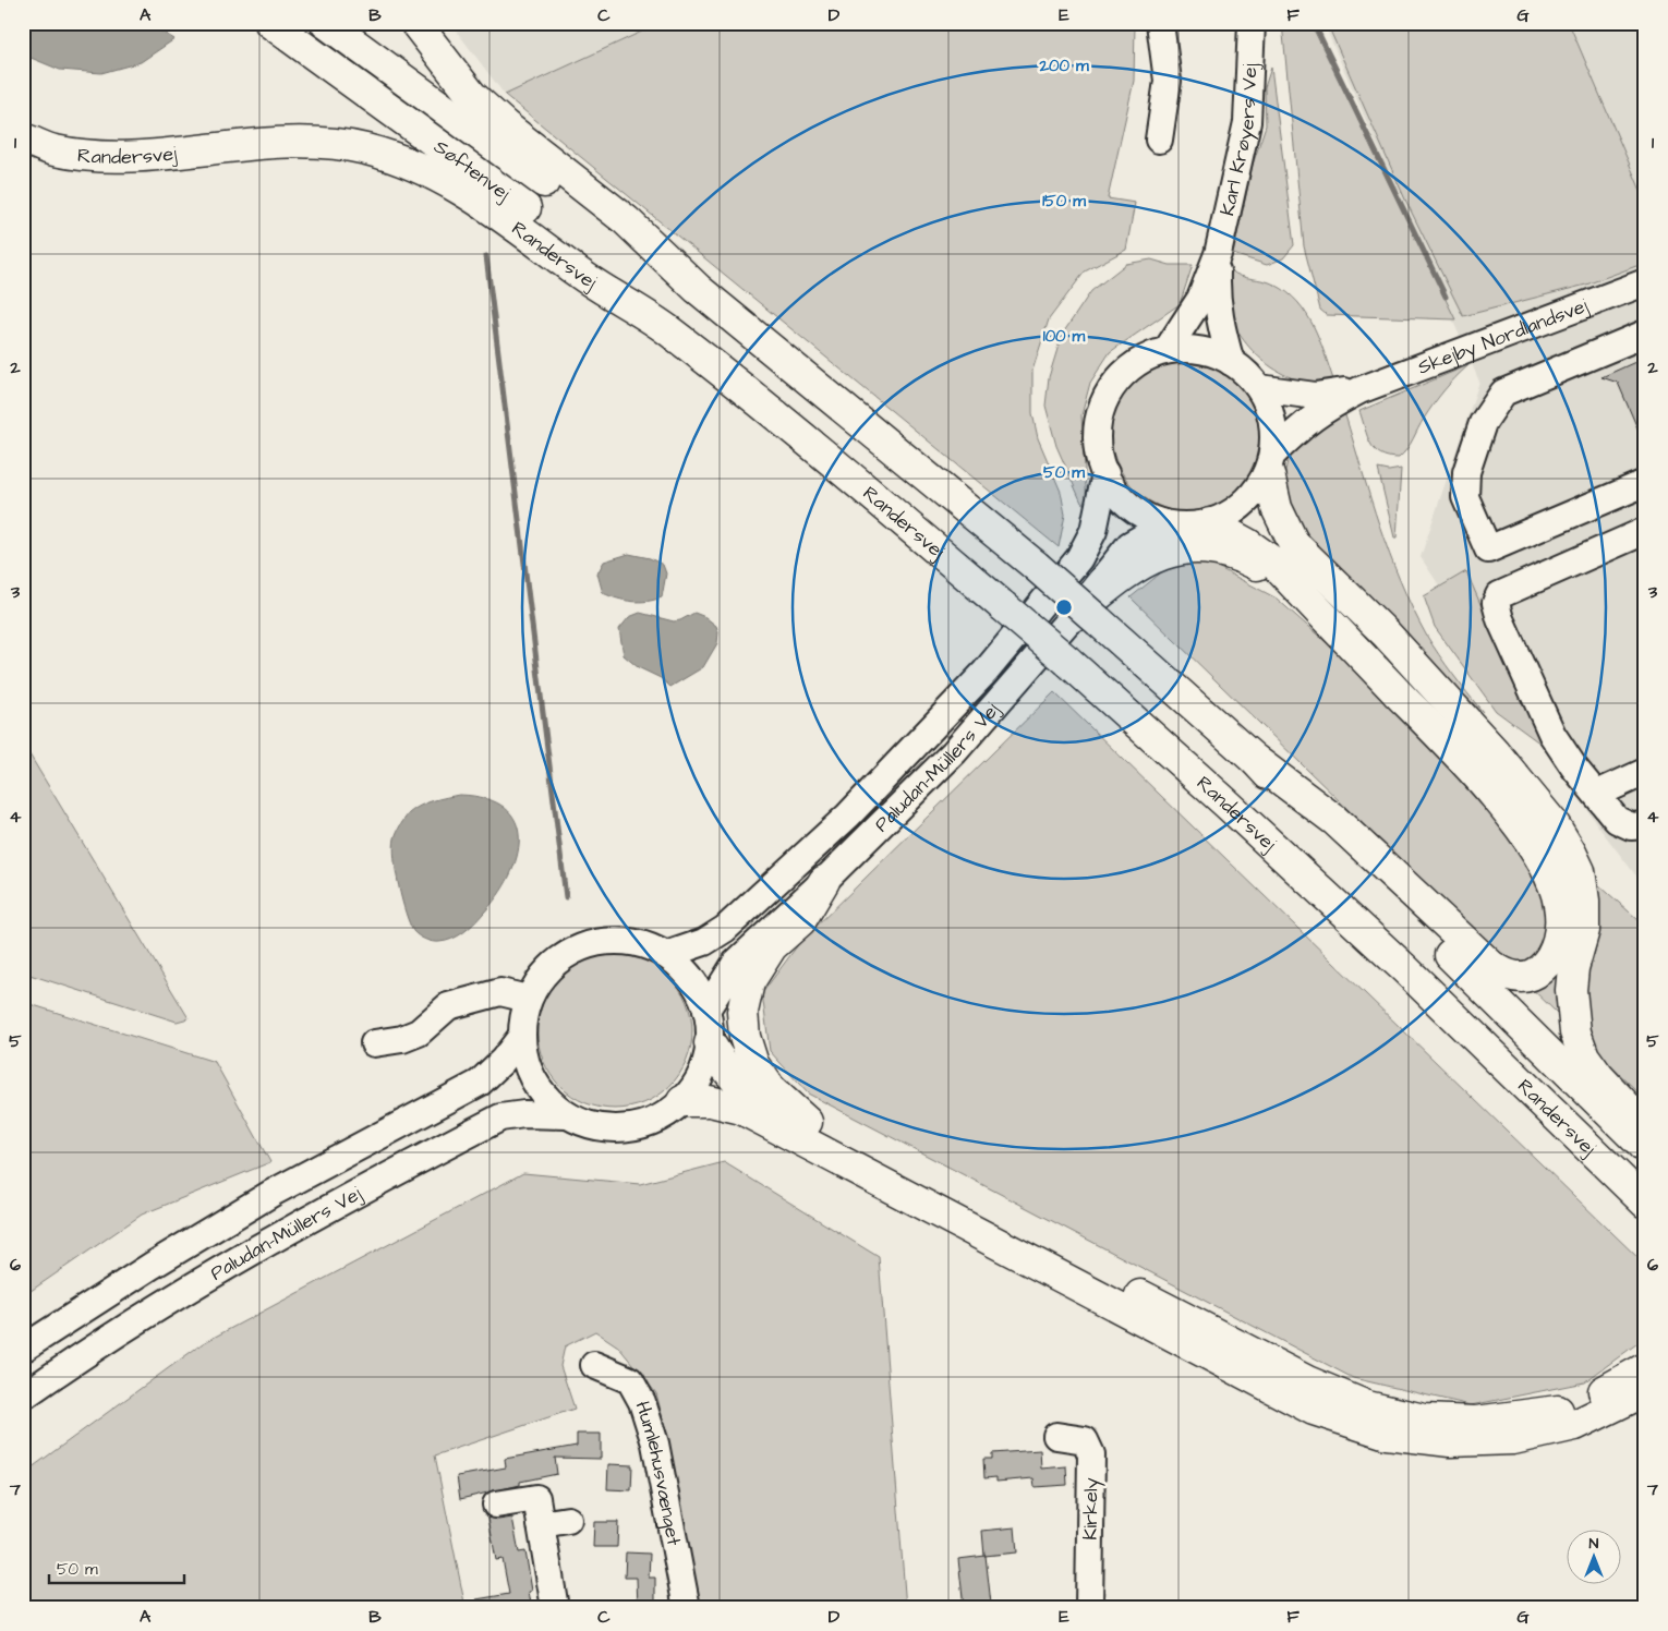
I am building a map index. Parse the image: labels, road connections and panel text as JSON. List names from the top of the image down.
{
  "streets": {
    "main road": ["Randersvej", "Søftenvej"],
    "street": [
      "Karl Krøyers Vej",
      "Skejby Nordlandsvej",
      "Paludan-Müllers Vej",
      "Humlehusvænget",
      "Kirkely"
    ]
  },
  "crossings": [
    ["Karl Krøyers Vej", "Skejby Nordlandsvej"],
    ["Karl Krøyers Vej", "Paludan-Müllers Vej"],
    ["Randersvej", "Søftenvej"],
    ["Randersvej", "Paludan-Müllers Vej"],
    ["Skejby Nordlandsvej", "Paludan-Müllers Vej"]
  ],
  "scale_bar": "50 m",
  "north": "top",
  "grid": {
    "columns": [
      "A",
      "B",
      "C",
      "D",
      "E",
      "F",
      "G"
    ],
    "rows": [
      "1",
      "2",
      "3",
      "4",
      "5",
      "6",
      "7"
    ]
  },
  "rings": [
    "200 m",
    "150 m",
    "100 m",
    "50 m"
  ]
}
